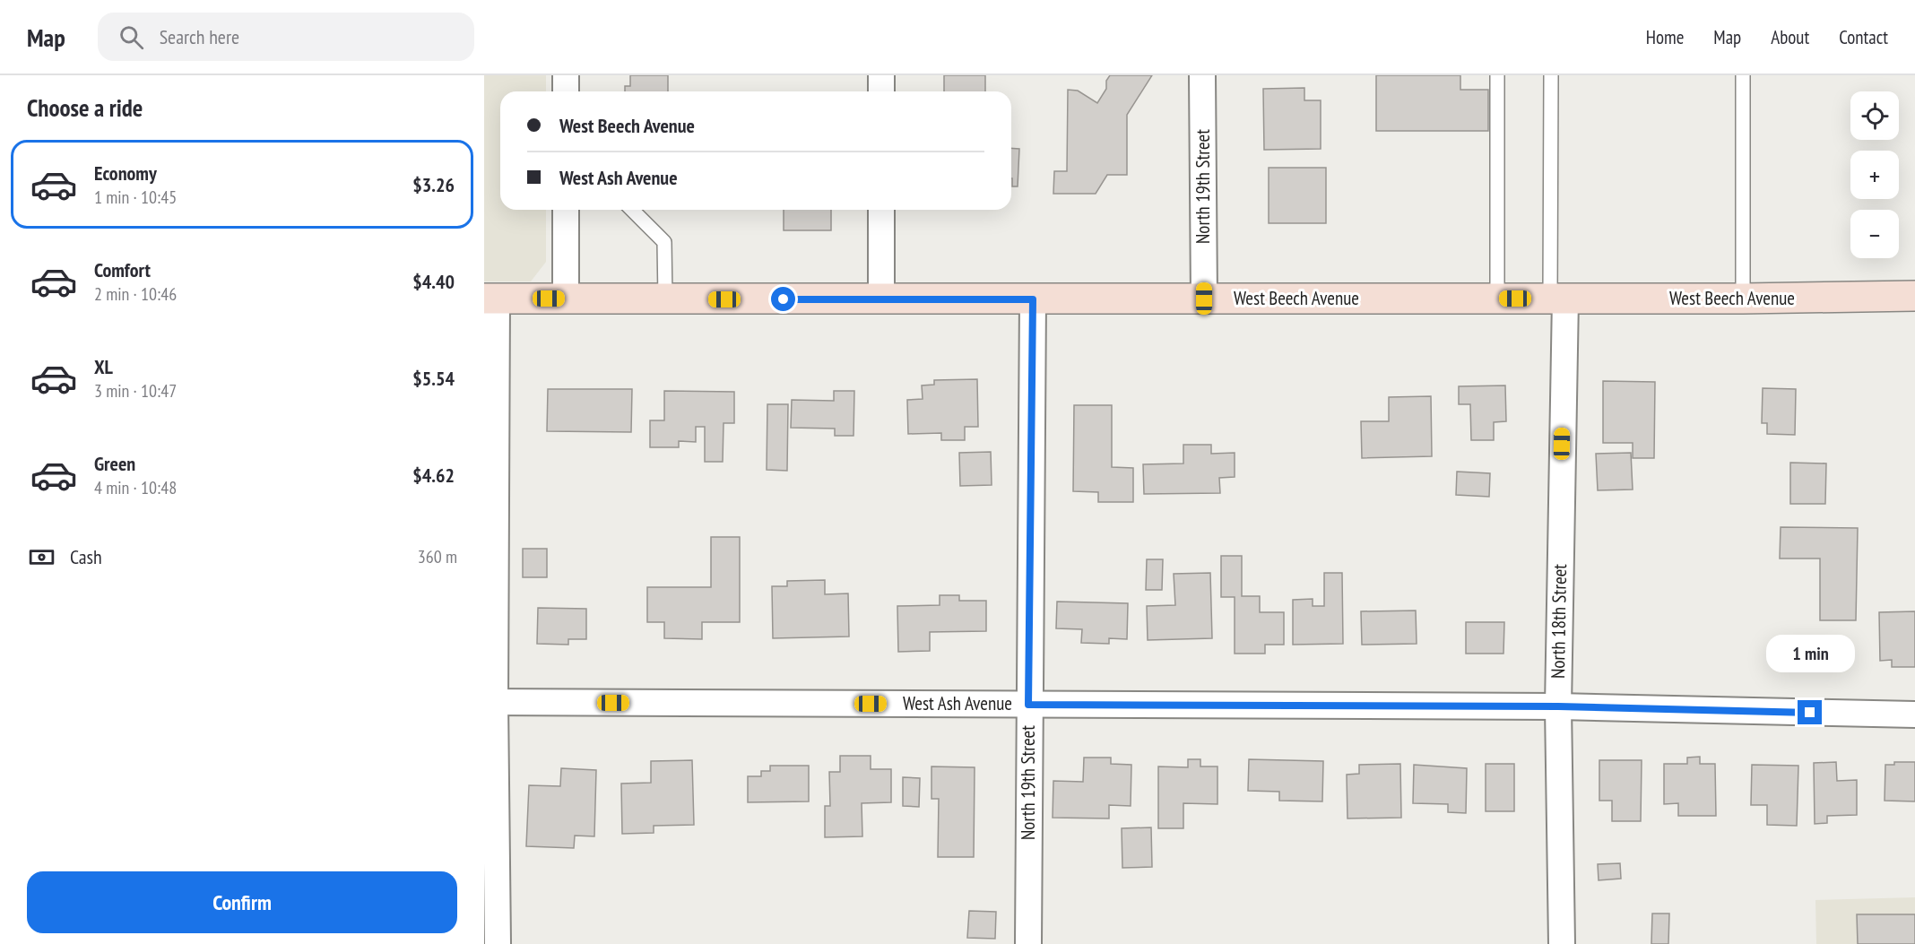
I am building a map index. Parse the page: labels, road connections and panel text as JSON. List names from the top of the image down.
{
  "streets": {
    "main road": ["West Beech Avenue"],
    "street": ["North 19th Street", "North 18th Street", "West Ash Avenue"]
  },
  "crossings": [
    ["North 19th Street", "West Beech Avenue"],
    ["North 19th Street", "West Ash Avenue"],
    ["West Beech Avenue", "North 18th Street"],
    ["North 18th Street", "West Ash Avenue"]
  ],
  "page": {
    "header": "Map",
    "search": "Search here",
    "nav": [
      "Home",
      "Map",
      "About",
      "Contact"
    ],
    "heading": "Choose a ride",
    "map_buttons": ["+", "−"],
    "banner": ["West Beech Avenue", "West Ash Avenue"],
    "list": [
      {
        "name": "Economy",
        "note": "1 min · 10:45",
        "value": "$3.26"
      },
      {
        "name": "Comfort",
        "note": "2 min · 10:46",
        "value": "$4.40"
      },
      {
        "name": "XL",
        "note": "3 min · 10:47",
        "value": "$5.54"
      },
      {
        "name": "Green",
        "note": "4 min · 10:48",
        "value": "$4.62"
      }
    ],
    "pay": ["Cash", "360 m"],
    "bubble": "1 min",
    "buttons": "Confirm"
  }
}
